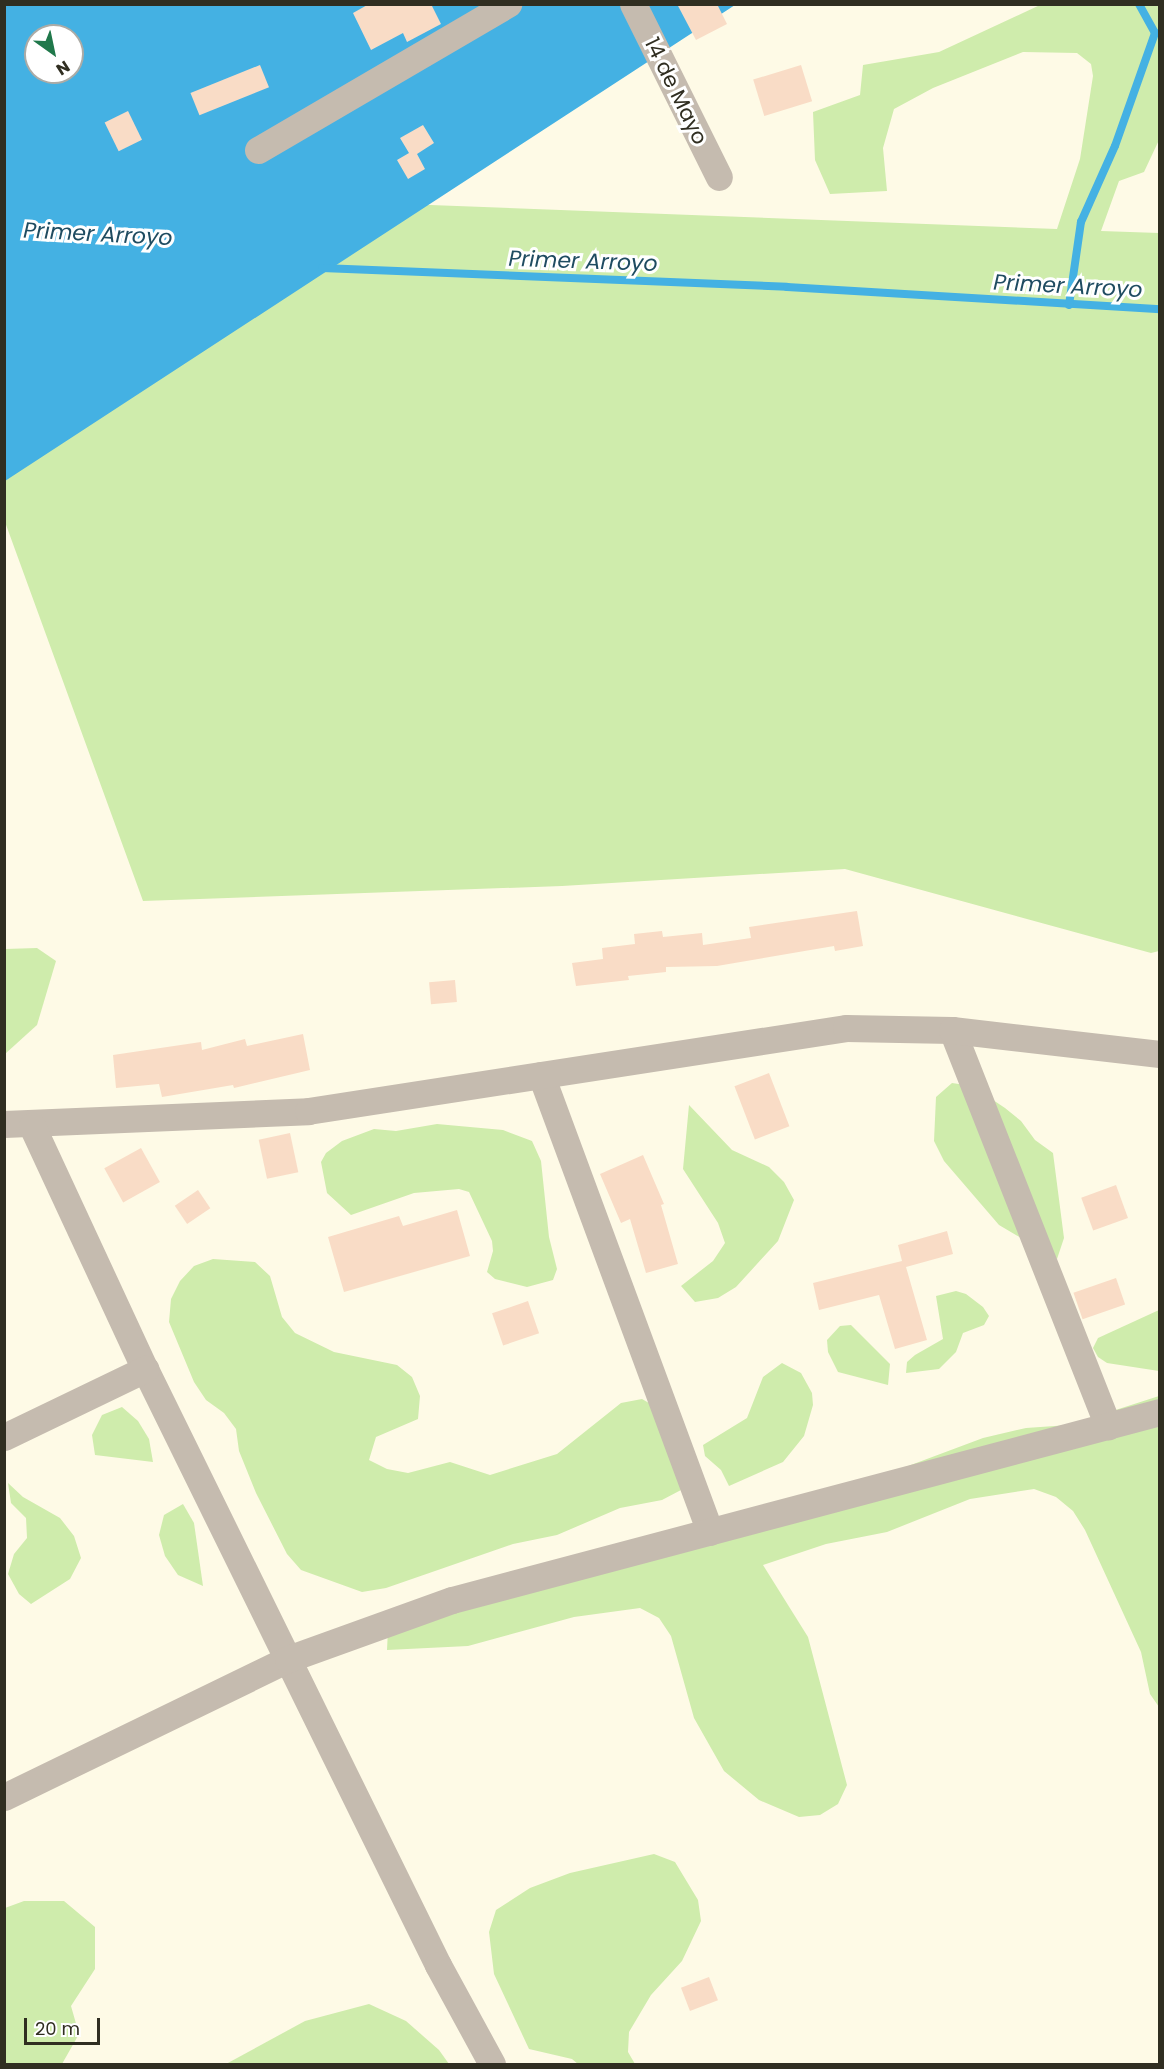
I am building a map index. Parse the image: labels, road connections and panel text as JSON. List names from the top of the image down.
{
  "streets": {
    "street": ["14 de Mayo"]
  },
  "water": ["Primer Arroyo"],
  "scale_bar": "20 m",
  "north": "bottom right"
}
